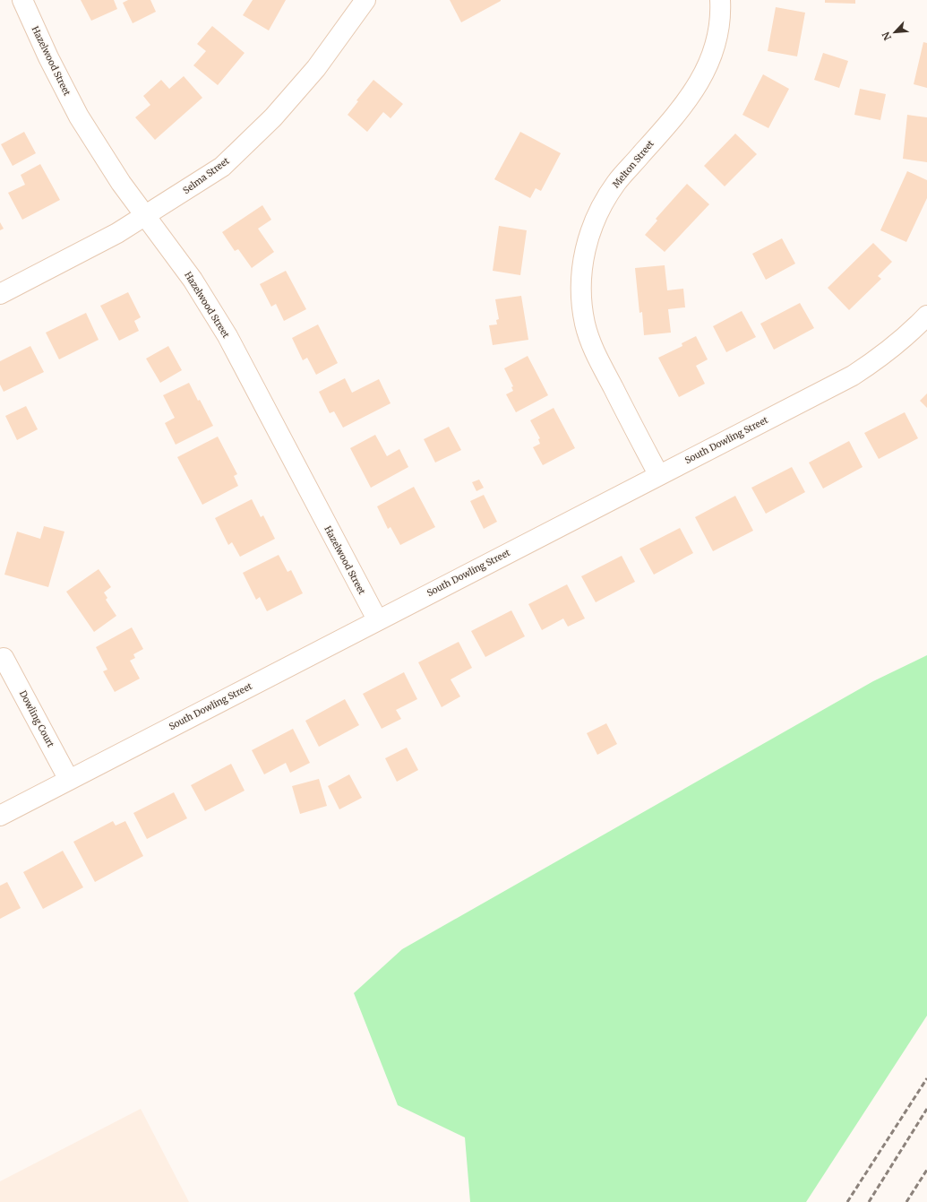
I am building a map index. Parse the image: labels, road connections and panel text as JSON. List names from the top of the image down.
{
  "streets": {
    "street": [
      "Hazelwood Street",
      "Melton Street",
      "Selma Street",
      "South Dowling Street",
      "Dowling Court"
    ]
  },
  "crossings": [
    ["Hazelwood Street", "Selma Street"],
    ["Hazelwood Street", "South Dowling Street"],
    ["Melton Street", "South Dowling Street"],
    ["South Dowling Street", "Dowling Court"]
  ],
  "north": "bottom left"
}
